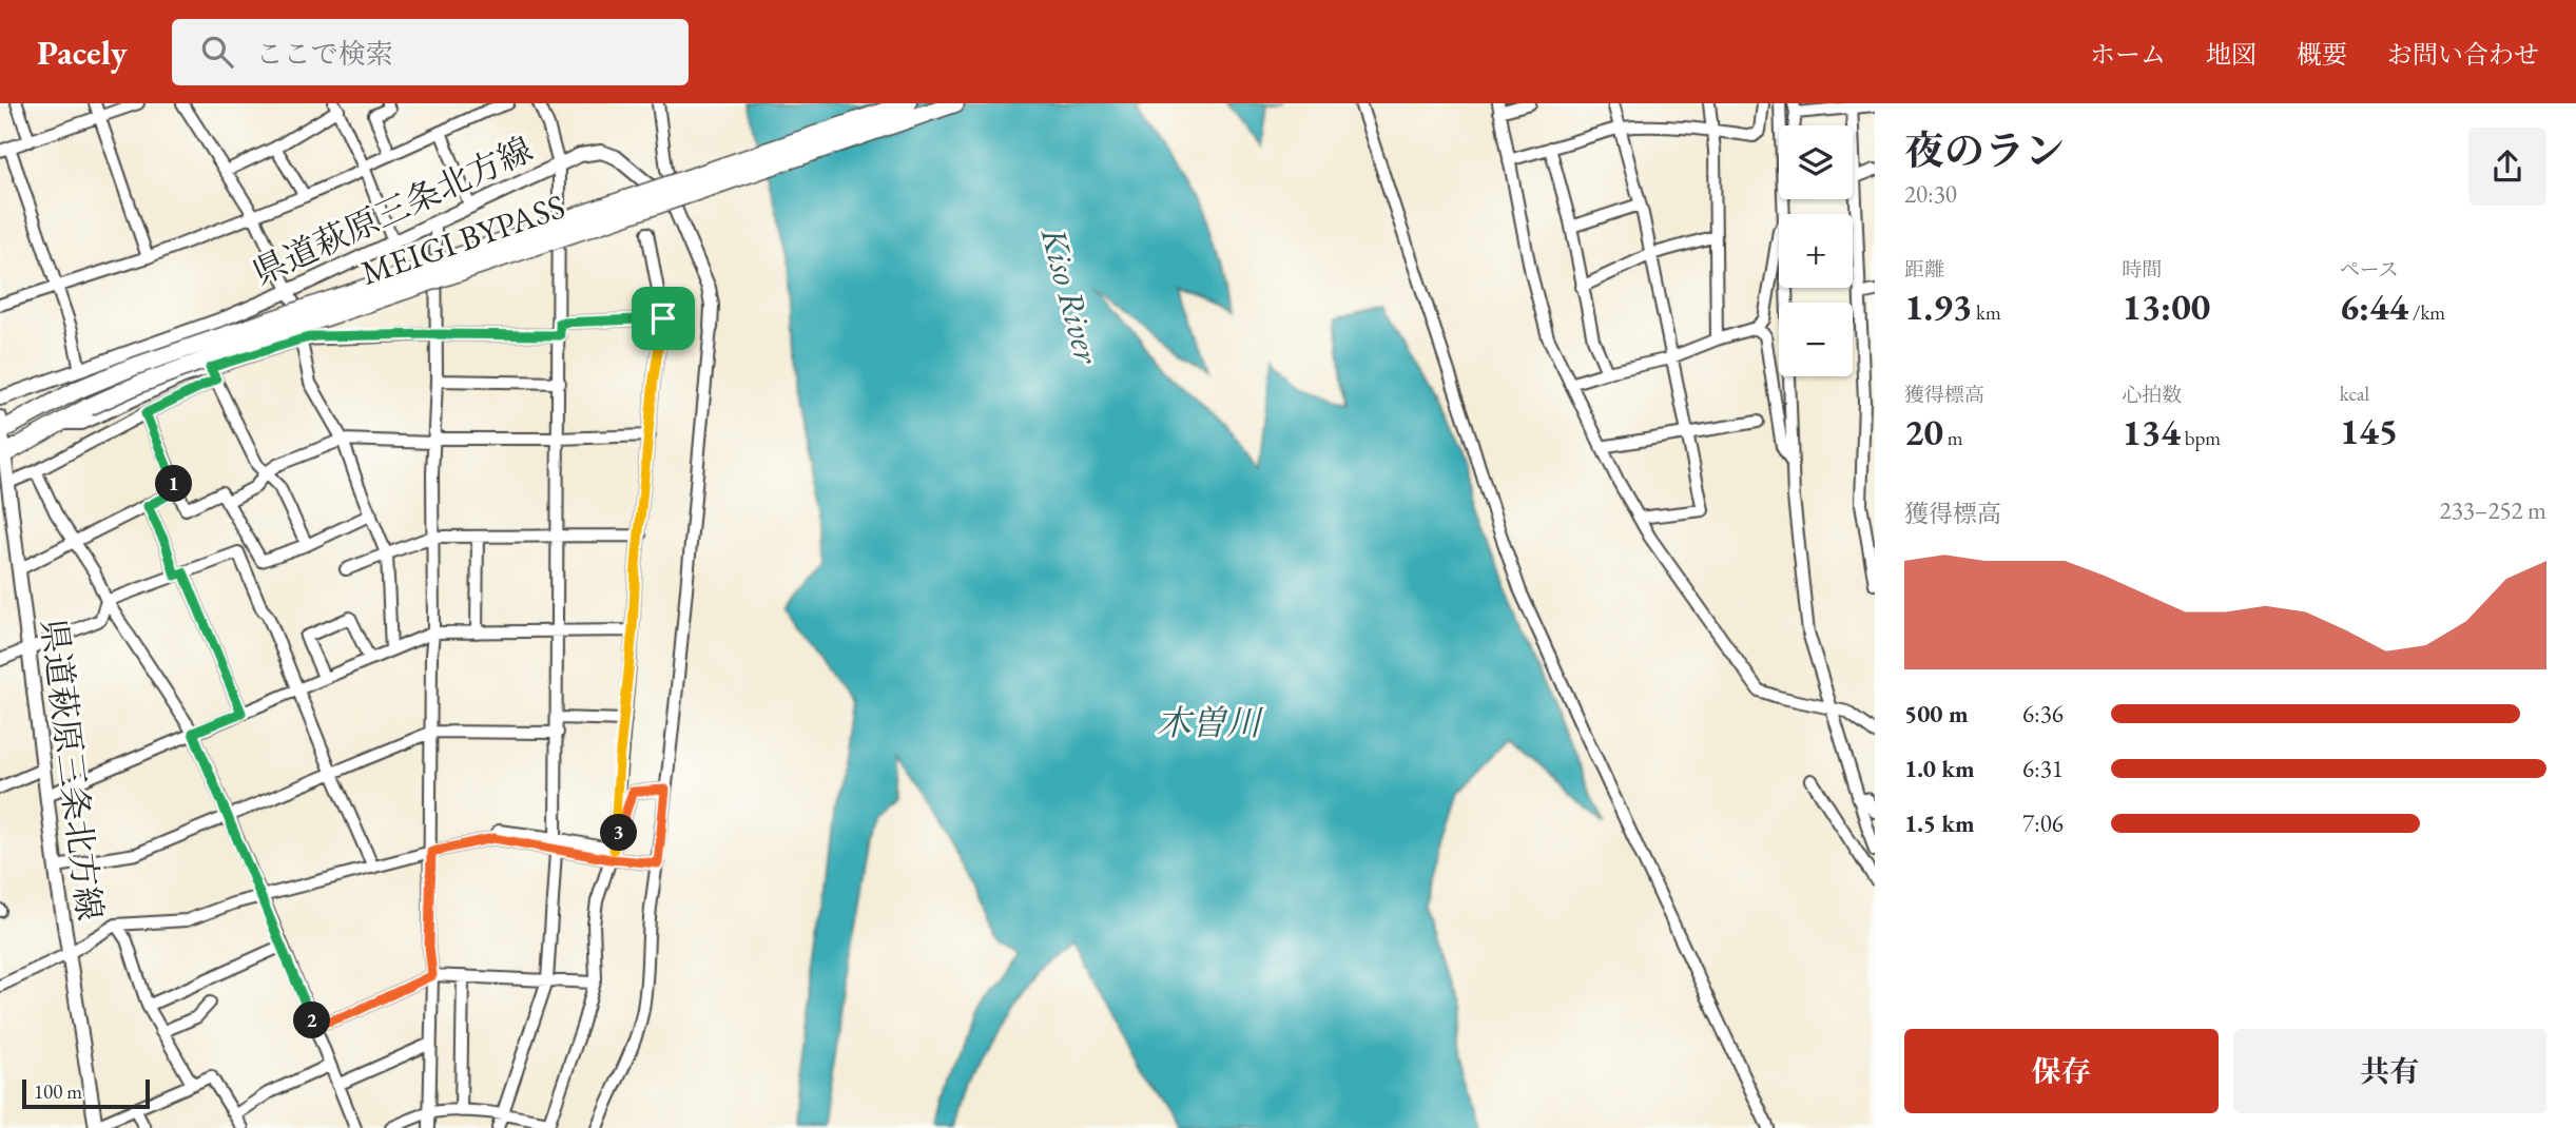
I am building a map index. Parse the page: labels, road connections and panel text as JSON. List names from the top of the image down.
{
  "streets": {
    "highway": ["MEIGI BYPASS"],
    "main road": ["県道萩原三条北方線"]
  },
  "crossings": [
    ["県道萩原三条北方線", "MEIGI BYPASS"]
  ],
  "water": ["Kiso River", "木曽川"],
  "scale_bar": "100 m",
  "page": {
    "header": "Pacely",
    "search": "ここで検索",
    "nav": [
      "ホーム",
      "地図",
      "概要",
      "お問い合わせ"
    ],
    "heading": ["夜のラン", "20:30"],
    "map_buttons": ["+", "−"],
    "stats": [
      ["距離", "1.93 km"],
      ["時間", "13:00"],
      ["ペース", "6:44 /km"],
      ["獲得標高", "20 m"],
      ["心拍数", "134 bpm"],
      ["kcal", "145"]
    ],
    "pins": ["1", "3", "2"],
    "chart": ["獲得標高", "233–252 m"],
    "list": [
      {
        "name": "500 m",
        "note": "6:36"
      },
      {
        "name": "1.0 km",
        "note": "6:31"
      },
      {
        "name": "1.5 km",
        "note": "7:06"
      }
    ],
    "buttons": ["保存", "共有"],
    "scale": "100 m"
  }
}
